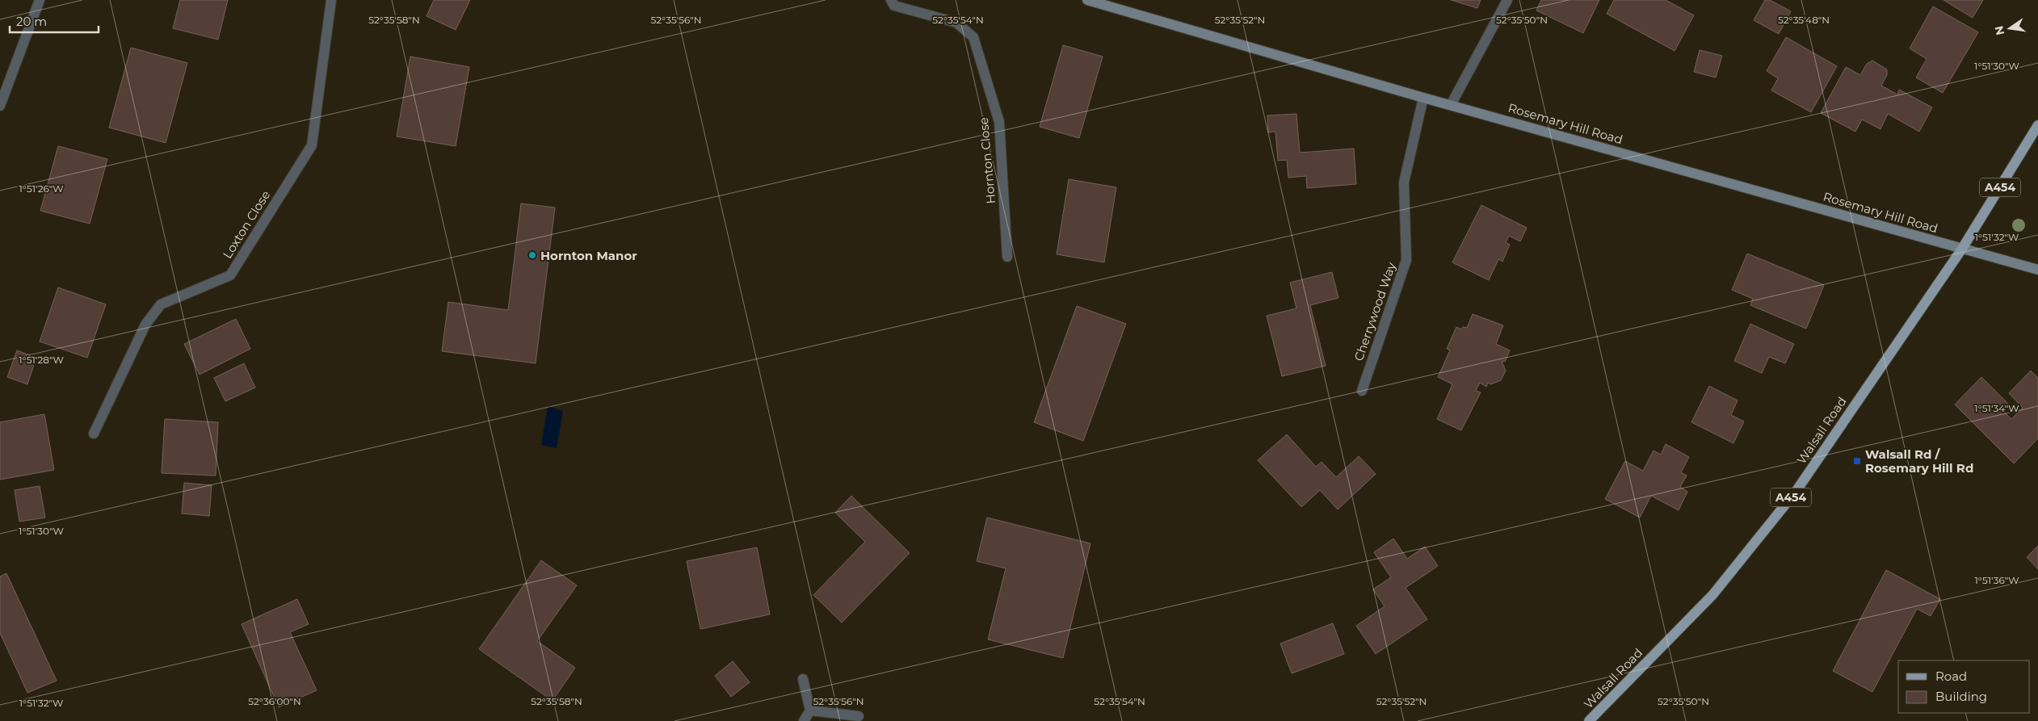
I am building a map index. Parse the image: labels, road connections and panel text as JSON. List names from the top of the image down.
{
  "streets": {
    "main road": ["Rosemary Hill Road", "A454", "Walsall Road"],
    "street": ["Hornton Close", "Loxton Close", "Cherrywood Way"]
  },
  "crossings": [
    ["Rosemary Hill Road", "Cherrywood Way"],
    ["Rosemary Hill Road", "Walsall Road"]
  ],
  "places": {
    "other": ["Hornton Manor"],
    "transit": ["Walsall Rd / Rosemary Hill Rd"]
  },
  "legend": ["Road", "Building"],
  "scale_bar": "20 m",
  "north": "left",
  "coordinates": [
    "52°35'58\"N",
    "52°35'56\"N",
    "52°35'54\"N",
    "52°35'52\"N",
    "52°35'50\"N",
    "52°35'48\"N",
    "1°51'30\"W",
    "1°51'26\"W",
    "1°51'32\"W",
    "1°51'28\"W",
    "1°51'34\"W",
    "1°51'36\"W",
    "52°36'00\"N"
  ]
}
